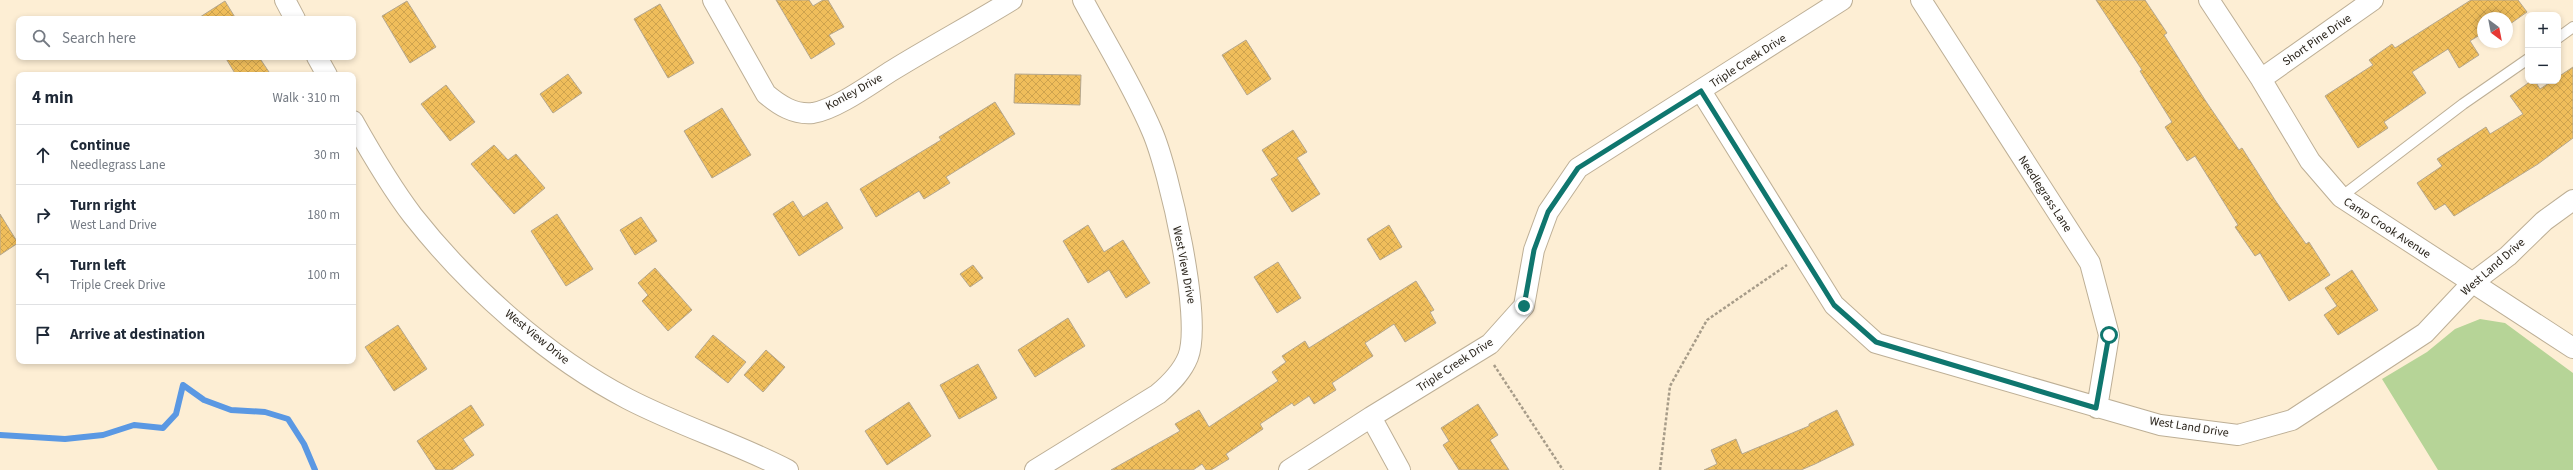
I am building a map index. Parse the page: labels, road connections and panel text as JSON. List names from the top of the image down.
{
  "streets": {
    "street": [
      "Short Pine Drive",
      "Triple Creek Drive",
      "Konley Drive",
      "Needlegrass Lane",
      "Camp Crook Avenue",
      "West View Drive",
      "West Land Drive"
    ]
  },
  "crossings": [
    ["Short Pine Drive", "Camp Crook Avenue"],
    ["Triple Creek Drive", "West Land Drive"],
    ["Needlegrass Lane", "West Land Drive"],
    ["Camp Crook Avenue", "West Land Drive"]
  ],
  "north": "bottom right",
  "page": {
    "map_buttons": ["+", "−"],
    "search": "Search here",
    "heading": ["4 min", "Walk · 310 m"],
    "list": [
      ["Continue", "Needlegrass Lane", "30 m"],
      ["Turn right", "West Land Drive", "180 m"],
      ["Turn left", "Triple Creek Drive", "100 m"],
      "Arrive at destination"
    ]
  }
}
